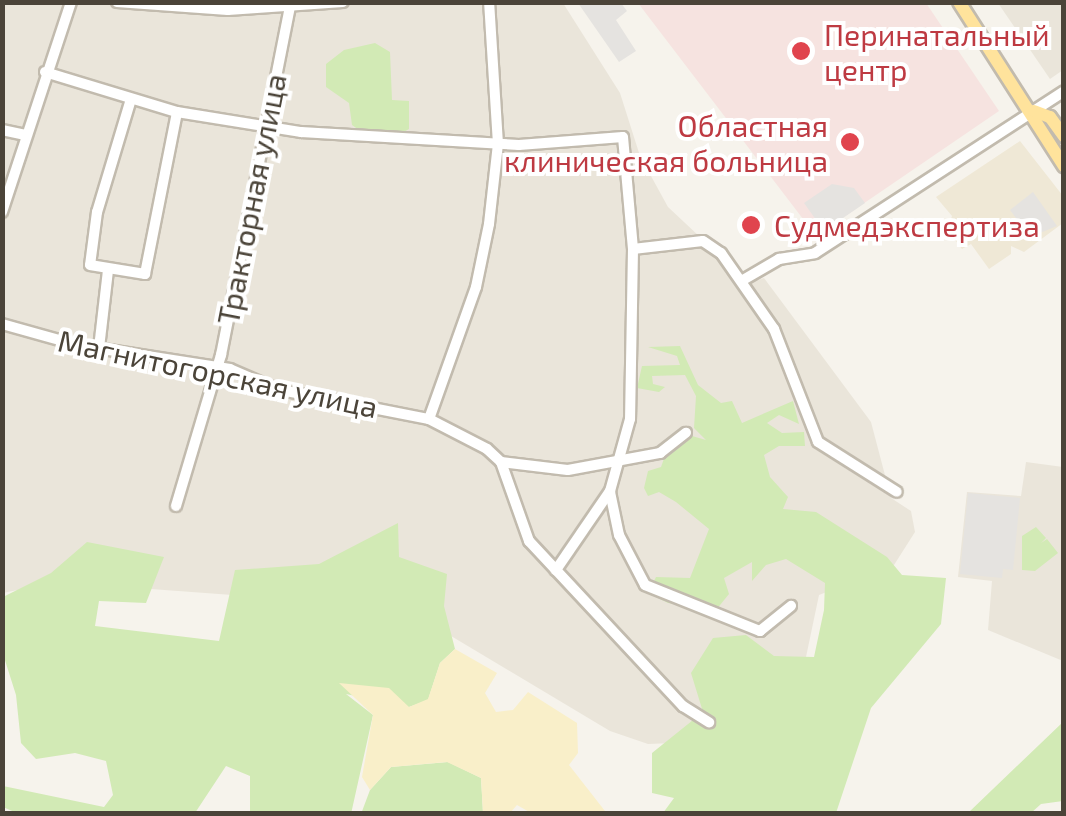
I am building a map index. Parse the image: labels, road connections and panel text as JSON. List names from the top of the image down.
{
  "streets": {
    "street": ["Тракторная улица", "Магнитогорская улица"]
  },
  "crossings": [
    ["Тракторная улица", "Магнитогорская улица"]
  ],
  "places": ["Перинатальный центр", "Областная клиническая больница", "Судмедэкспертиза"]
}
